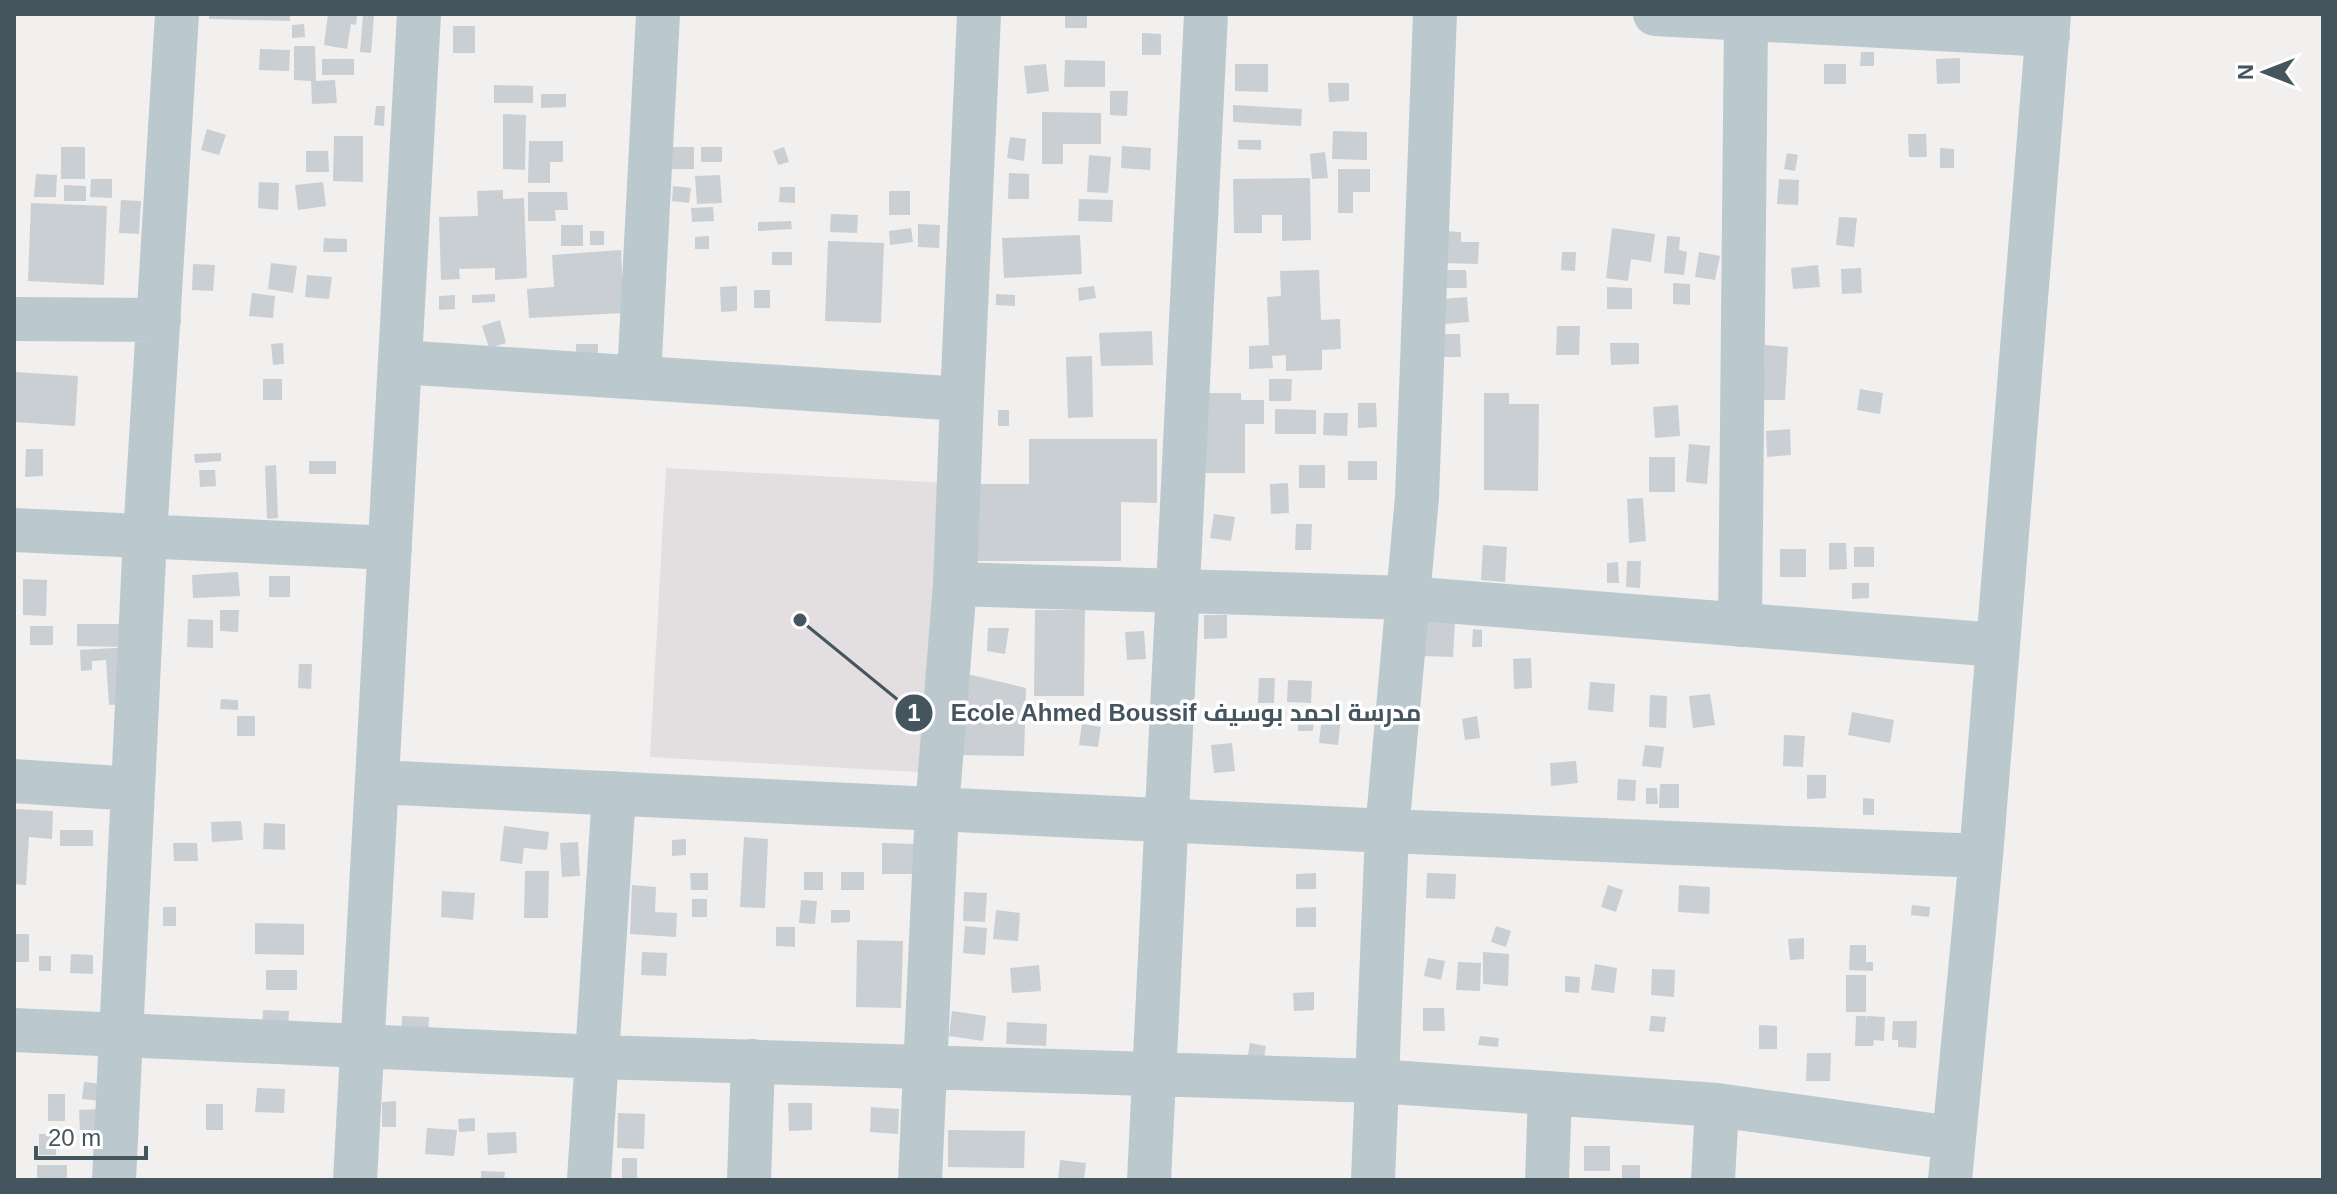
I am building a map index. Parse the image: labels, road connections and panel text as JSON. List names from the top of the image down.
{
  "places": ["Ecole Ahmed Boussif مدرسة احمد بوسيف"],
  "scale_bar": "20 m",
  "north": "left"
}
